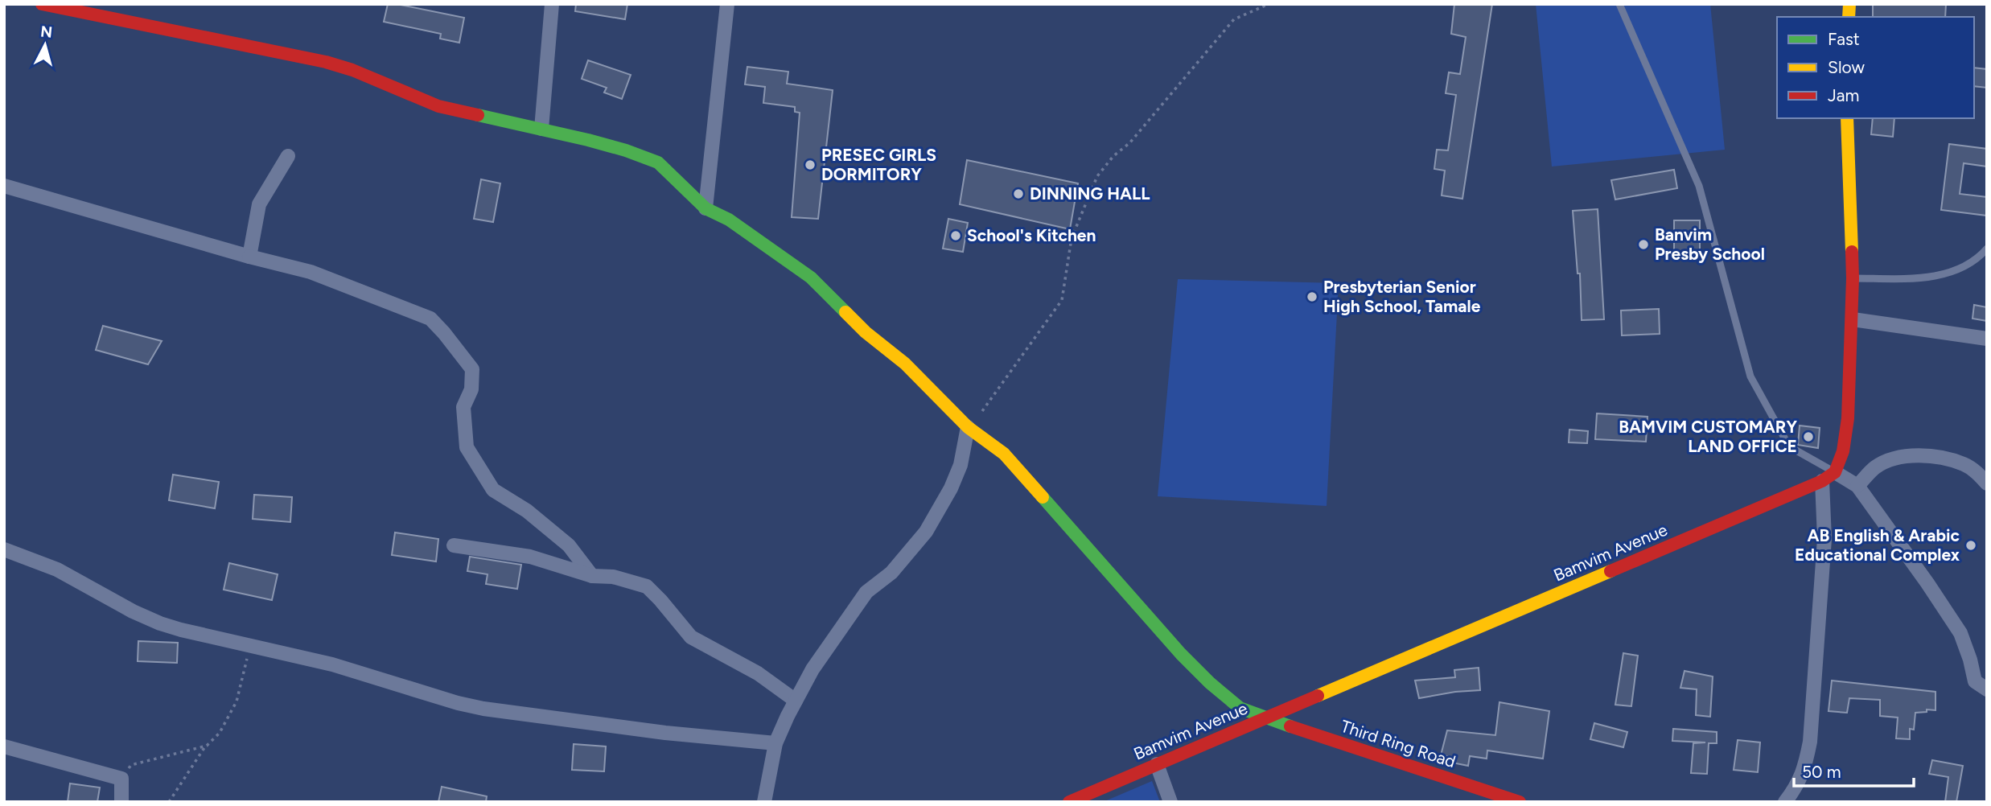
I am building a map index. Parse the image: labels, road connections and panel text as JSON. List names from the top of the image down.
{
  "streets": {
    "street": ["Bamvim Avenue", "Third Ring Road"]
  },
  "crossings": [
    ["Bamvim Avenue", "Third Ring Road"]
  ],
  "places": [
    "PRESEC GIRLS DORMITORY",
    "DINNING HALL",
    "School's Kitchen",
    "Banvim Presby School",
    "Presbyterian Senior High School, Tamale",
    "BAMVIM CUSTOMARY LAND OFFICE",
    "AB English & Arabic Educational Complex"
  ],
  "legend": ["Fast", "Slow", "Jam"],
  "scale_bar": "50 m",
  "north": "top"
}
